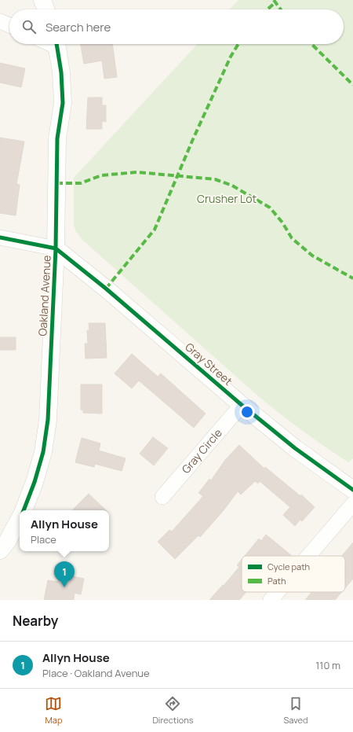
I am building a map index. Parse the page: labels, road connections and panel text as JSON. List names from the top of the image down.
{
  "streets": {
    "street": ["Oakland Avenue", "Gray Street", "Gray Circle"]
  },
  "crossings": [
    ["Oakland Avenue", "Gray Street"],
    ["Gray Street", "Gray Circle"]
  ],
  "parks": ["Crusher Lot"],
  "legend": ["Cycle path", "Path"],
  "page": {
    "search": "Search here",
    "popup": ["Allyn House", "Place"],
    "pins": "1",
    "heading": "Nearby",
    "list": [
      {
        "mark": "1",
        "name": "Allyn House",
        "note": "Place · Oakland Avenue",
        "value": "110 m"
      }
    ],
    "nav": ["Map", "Directions", "Saved"]
  }
}
